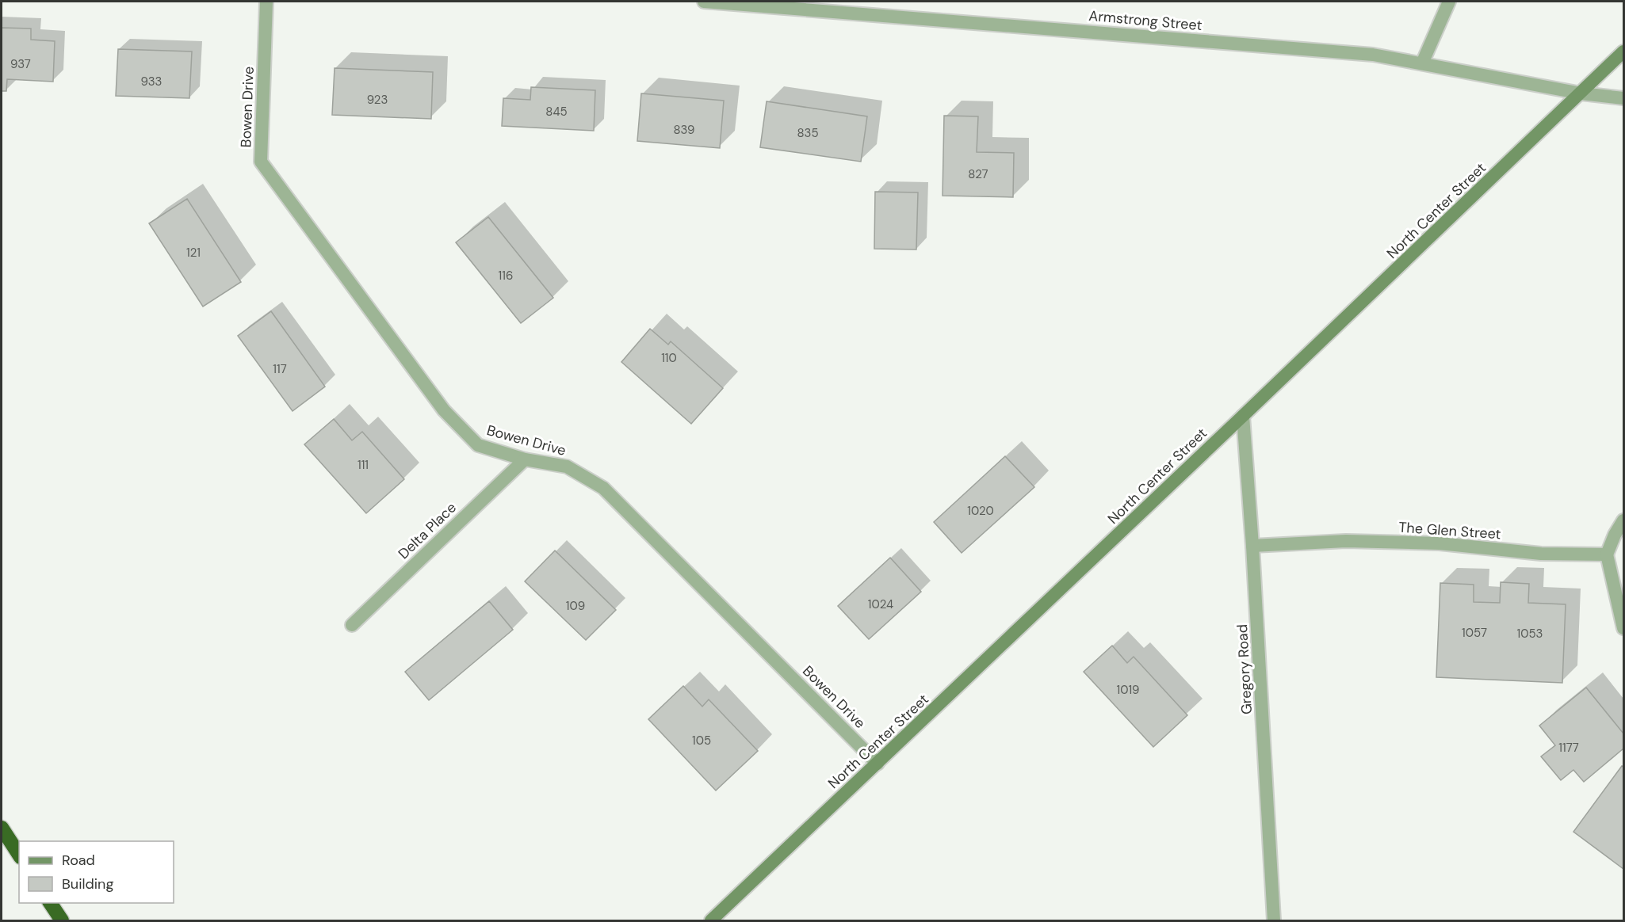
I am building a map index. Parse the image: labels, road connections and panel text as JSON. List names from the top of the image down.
{
  "streets": {
    "main road": ["North Center Street"],
    "street": [
      "Armstrong Street",
      "Bowen Drive",
      "Delta Place",
      "The Glen Street",
      "Gregory Road"
    ]
  },
  "crossings": [
    ["Armstrong Street", "North Center Street"],
    ["Bowen Drive", "North Center Street"],
    ["Bowen Drive", "Delta Place"],
    ["North Center Street", "Gregory Road"],
    ["The Glen Street", "Gregory Road"]
  ],
  "house_numbers": [
    "937",
    "933",
    "923",
    "845",
    "839",
    "835",
    "827",
    "121",
    "116",
    "110",
    "117",
    "111",
    "1020",
    "1024",
    "109",
    "1057",
    "1053",
    "1019",
    "105",
    "1177"
  ],
  "legend": ["Road", "Building"]
}
